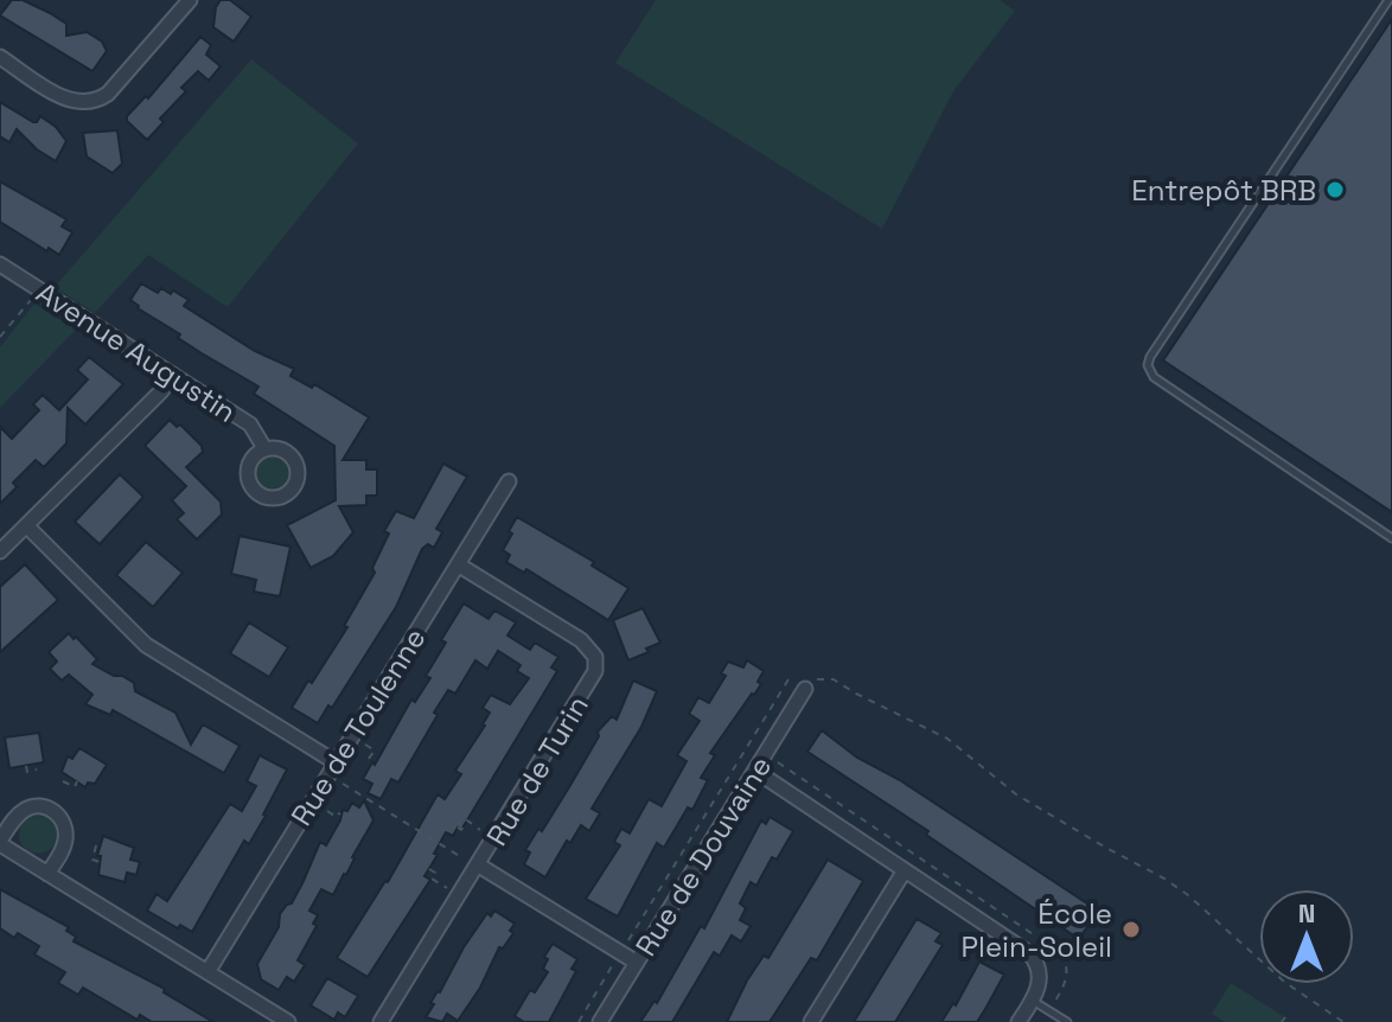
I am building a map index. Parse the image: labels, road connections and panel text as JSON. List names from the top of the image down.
{
  "streets": {
    "street": [
      "Avenue Augustin",
      "Rue de Toulenne",
      "Rue de Turin",
      "Rue de Douvaine"
    ]
  },
  "crossings": [
    ["Rue de Toulenne", "Rue de Turin"]
  ],
  "places": ["Entrepôt BRB", "École Plein-Soleil"],
  "north": "top"
}
